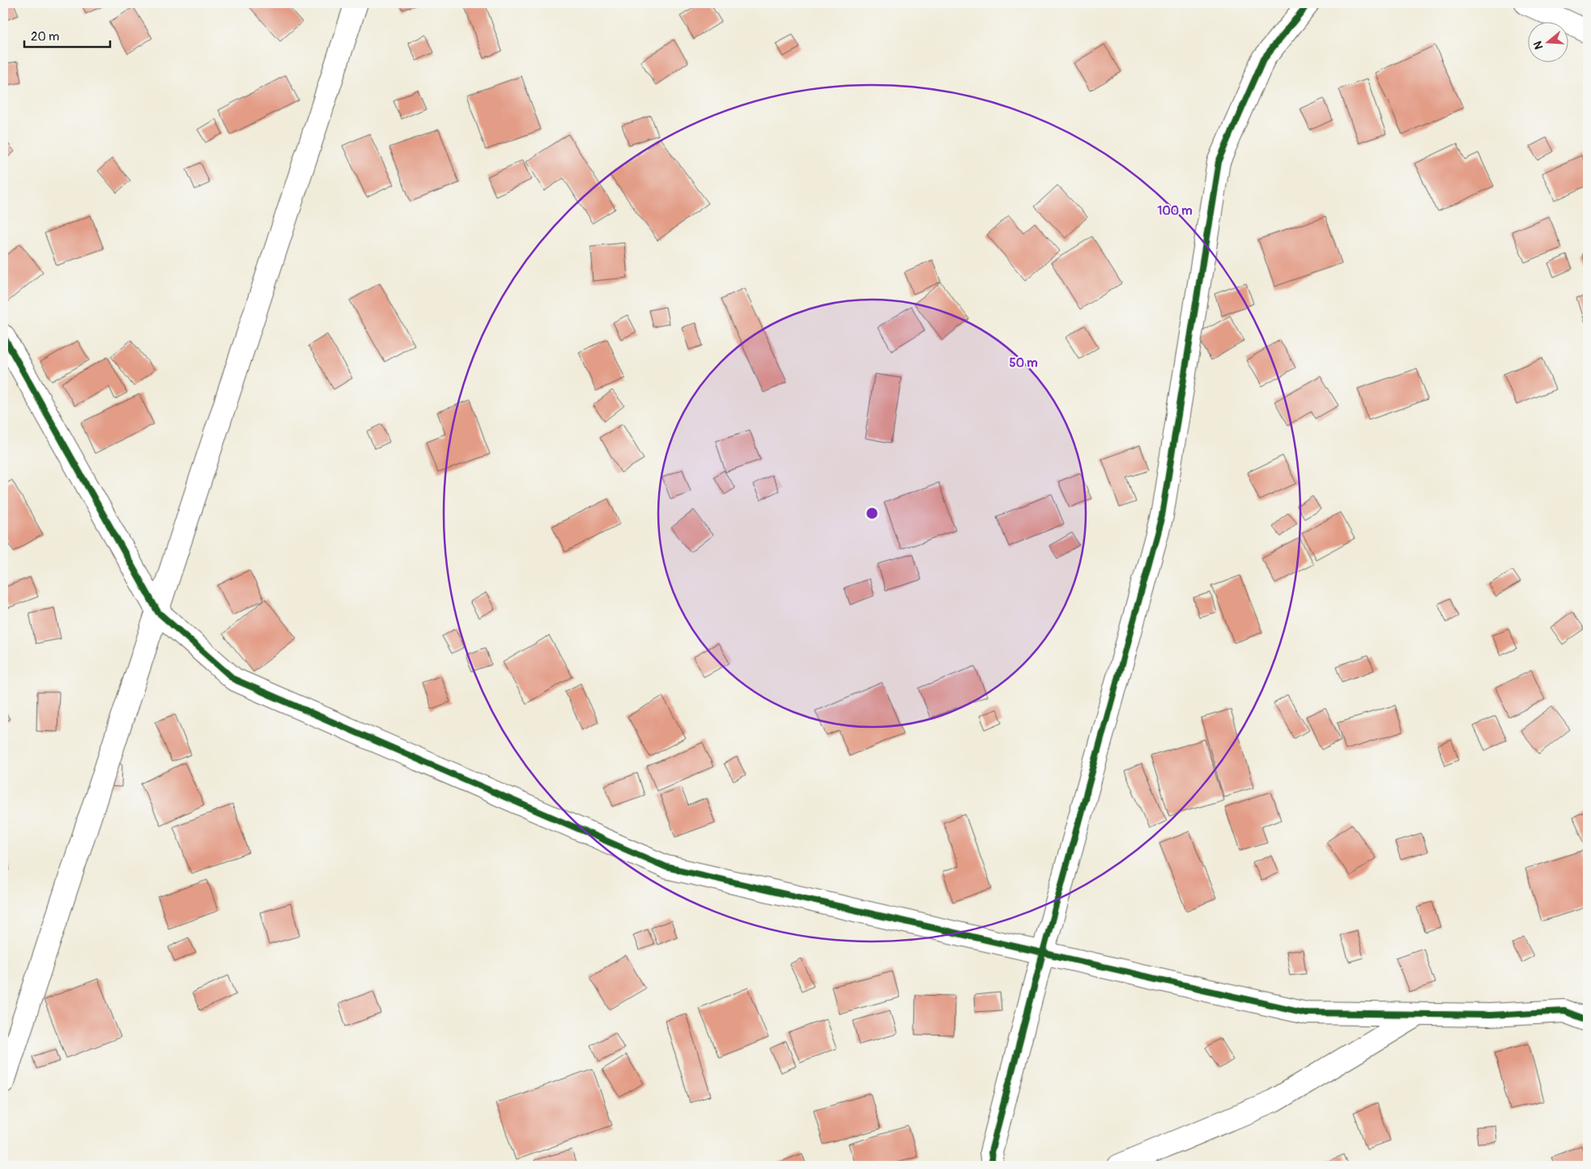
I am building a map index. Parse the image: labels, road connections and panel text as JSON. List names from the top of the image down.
{
  "scale_bar": "20 m",
  "north": "left",
  "rings": ["100 m", "50 m"]
}
